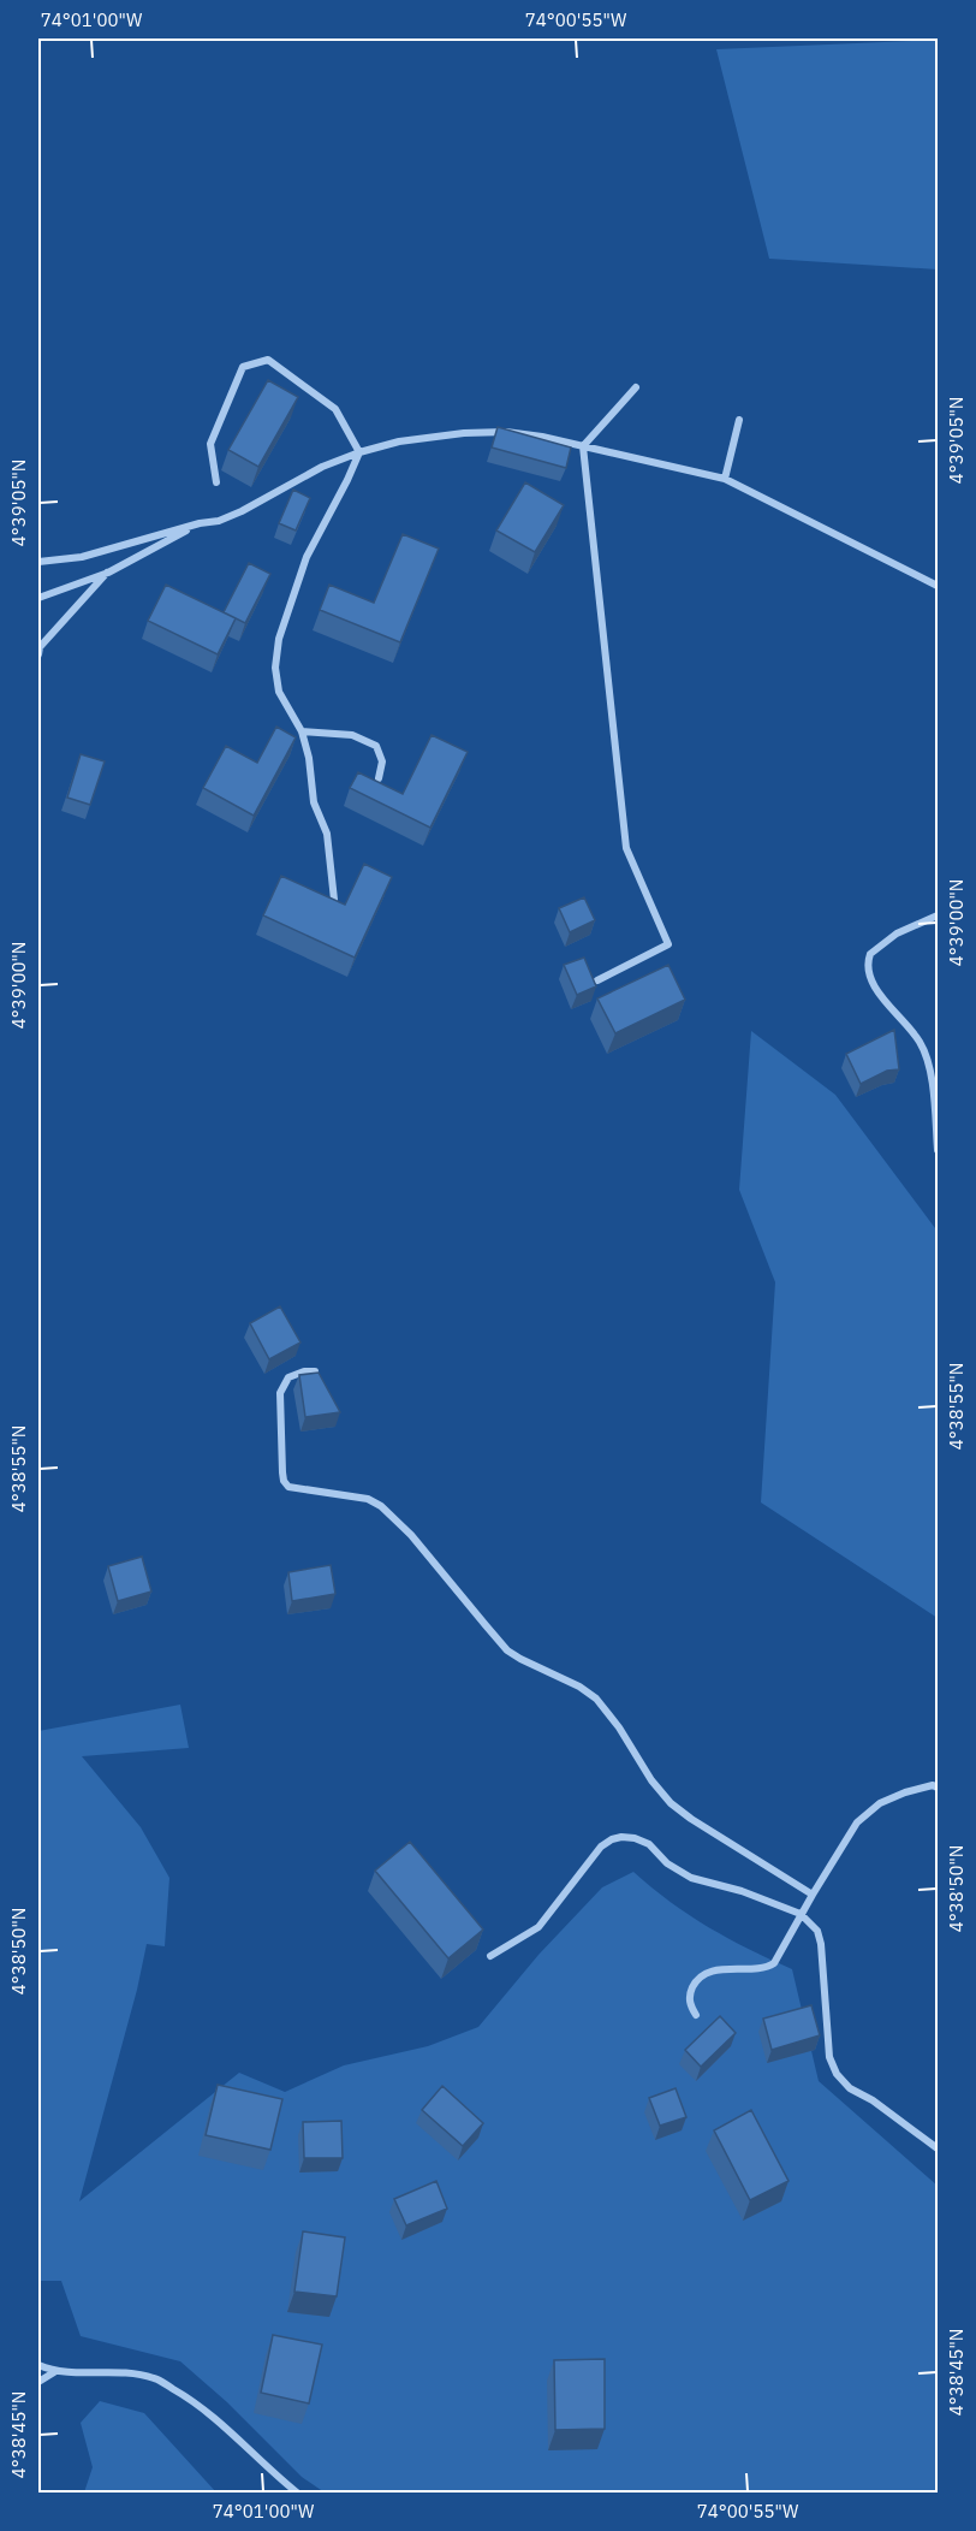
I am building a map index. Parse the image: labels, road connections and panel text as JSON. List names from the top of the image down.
{
  "coordinates": [
    "74°01'00\"W",
    "74°00'55\"W",
    "4°39'05\"N",
    "4°39'00\"N",
    "4°38'55\"N",
    "4°38'50\"N",
    "4°38'45\"N"
  ]
}
